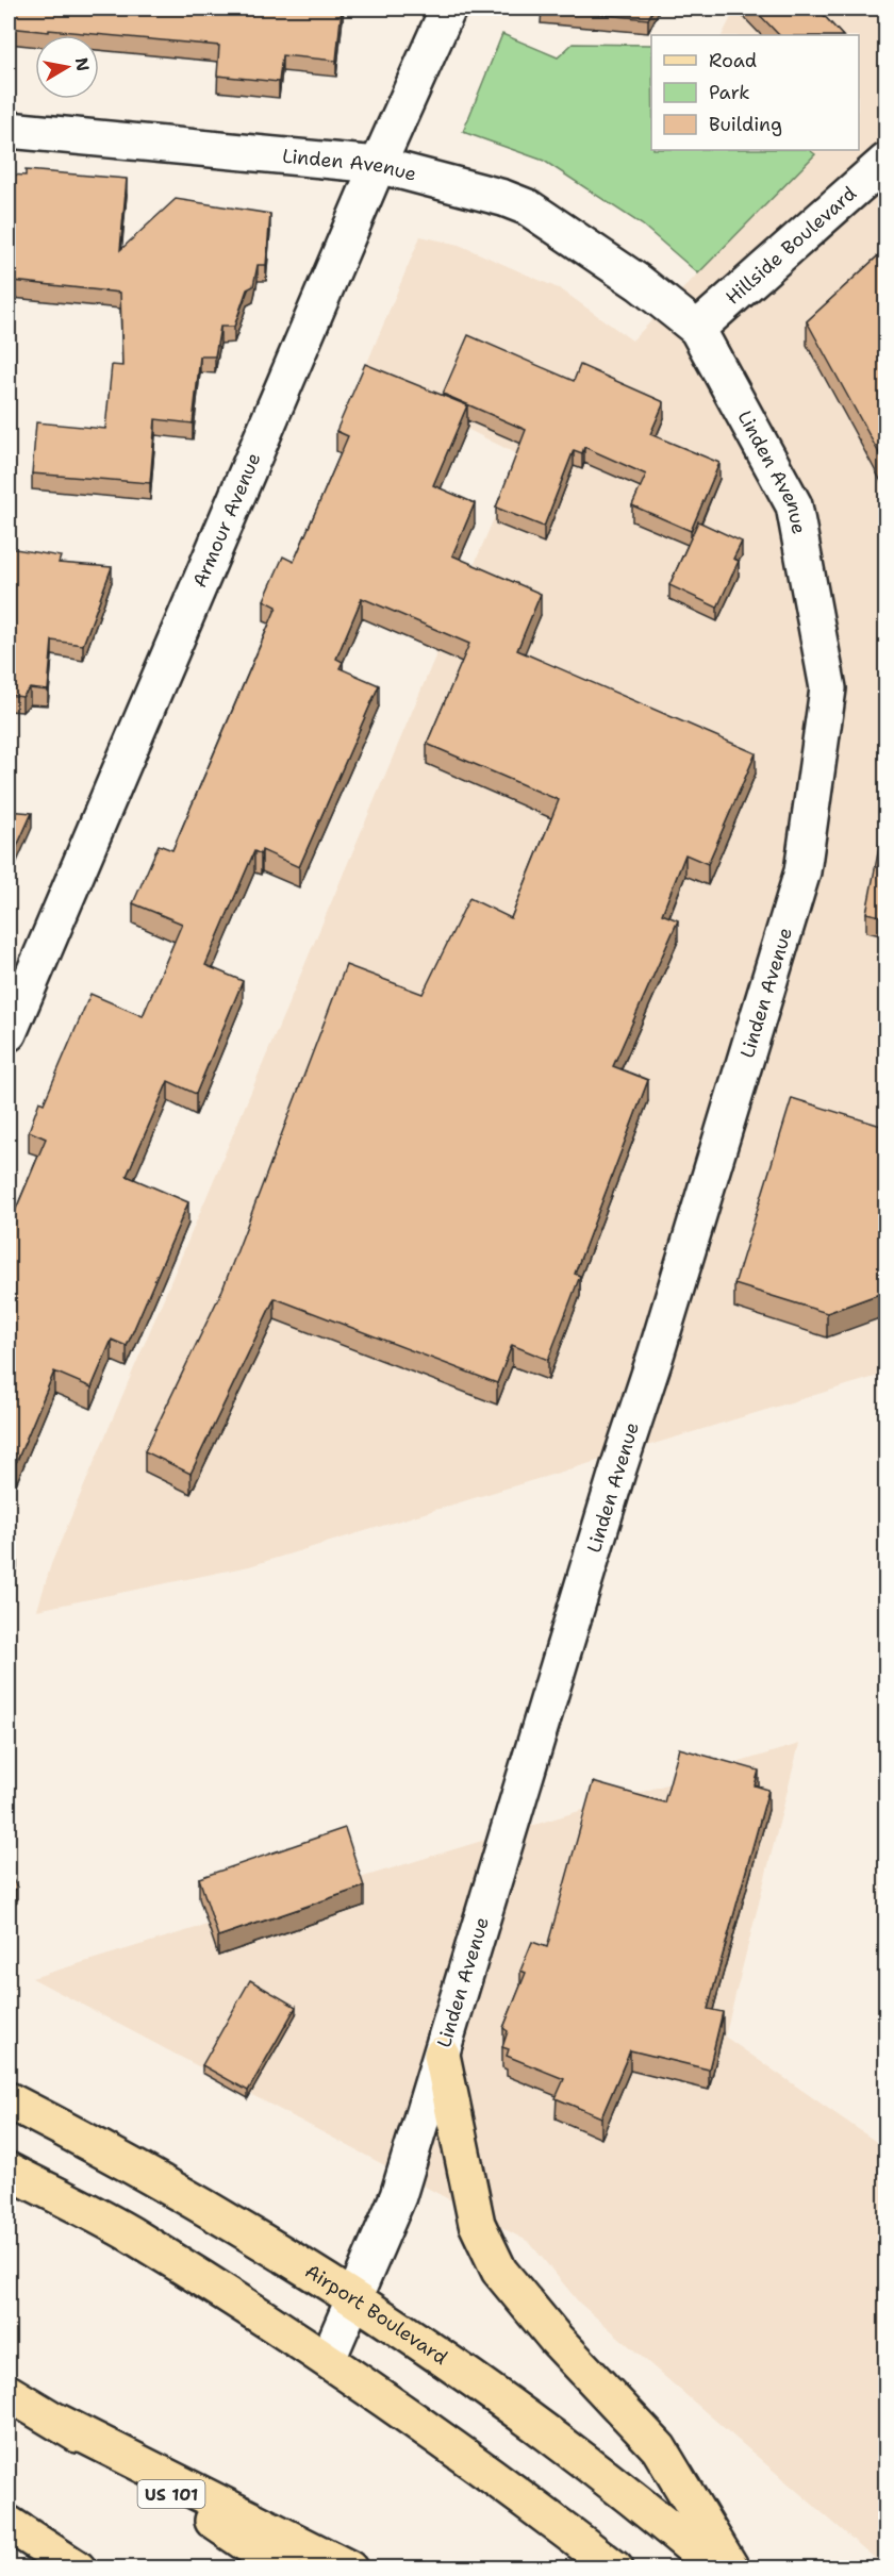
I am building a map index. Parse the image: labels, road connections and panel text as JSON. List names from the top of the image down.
{
  "streets": {
    "main road": [
      "Linden Avenue",
      "Hillside Boulevard",
      "Armour Avenue",
      "Airport Boulevard",
      "US 101"
    ]
  },
  "crossings": [
    ["Linden Avenue", "Hillside Boulevard"],
    ["Linden Avenue", "Armour Avenue"],
    ["Linden Avenue", "Airport Boulevard"]
  ],
  "legend": ["Road", "Park", "Building"],
  "north": "right"
}
